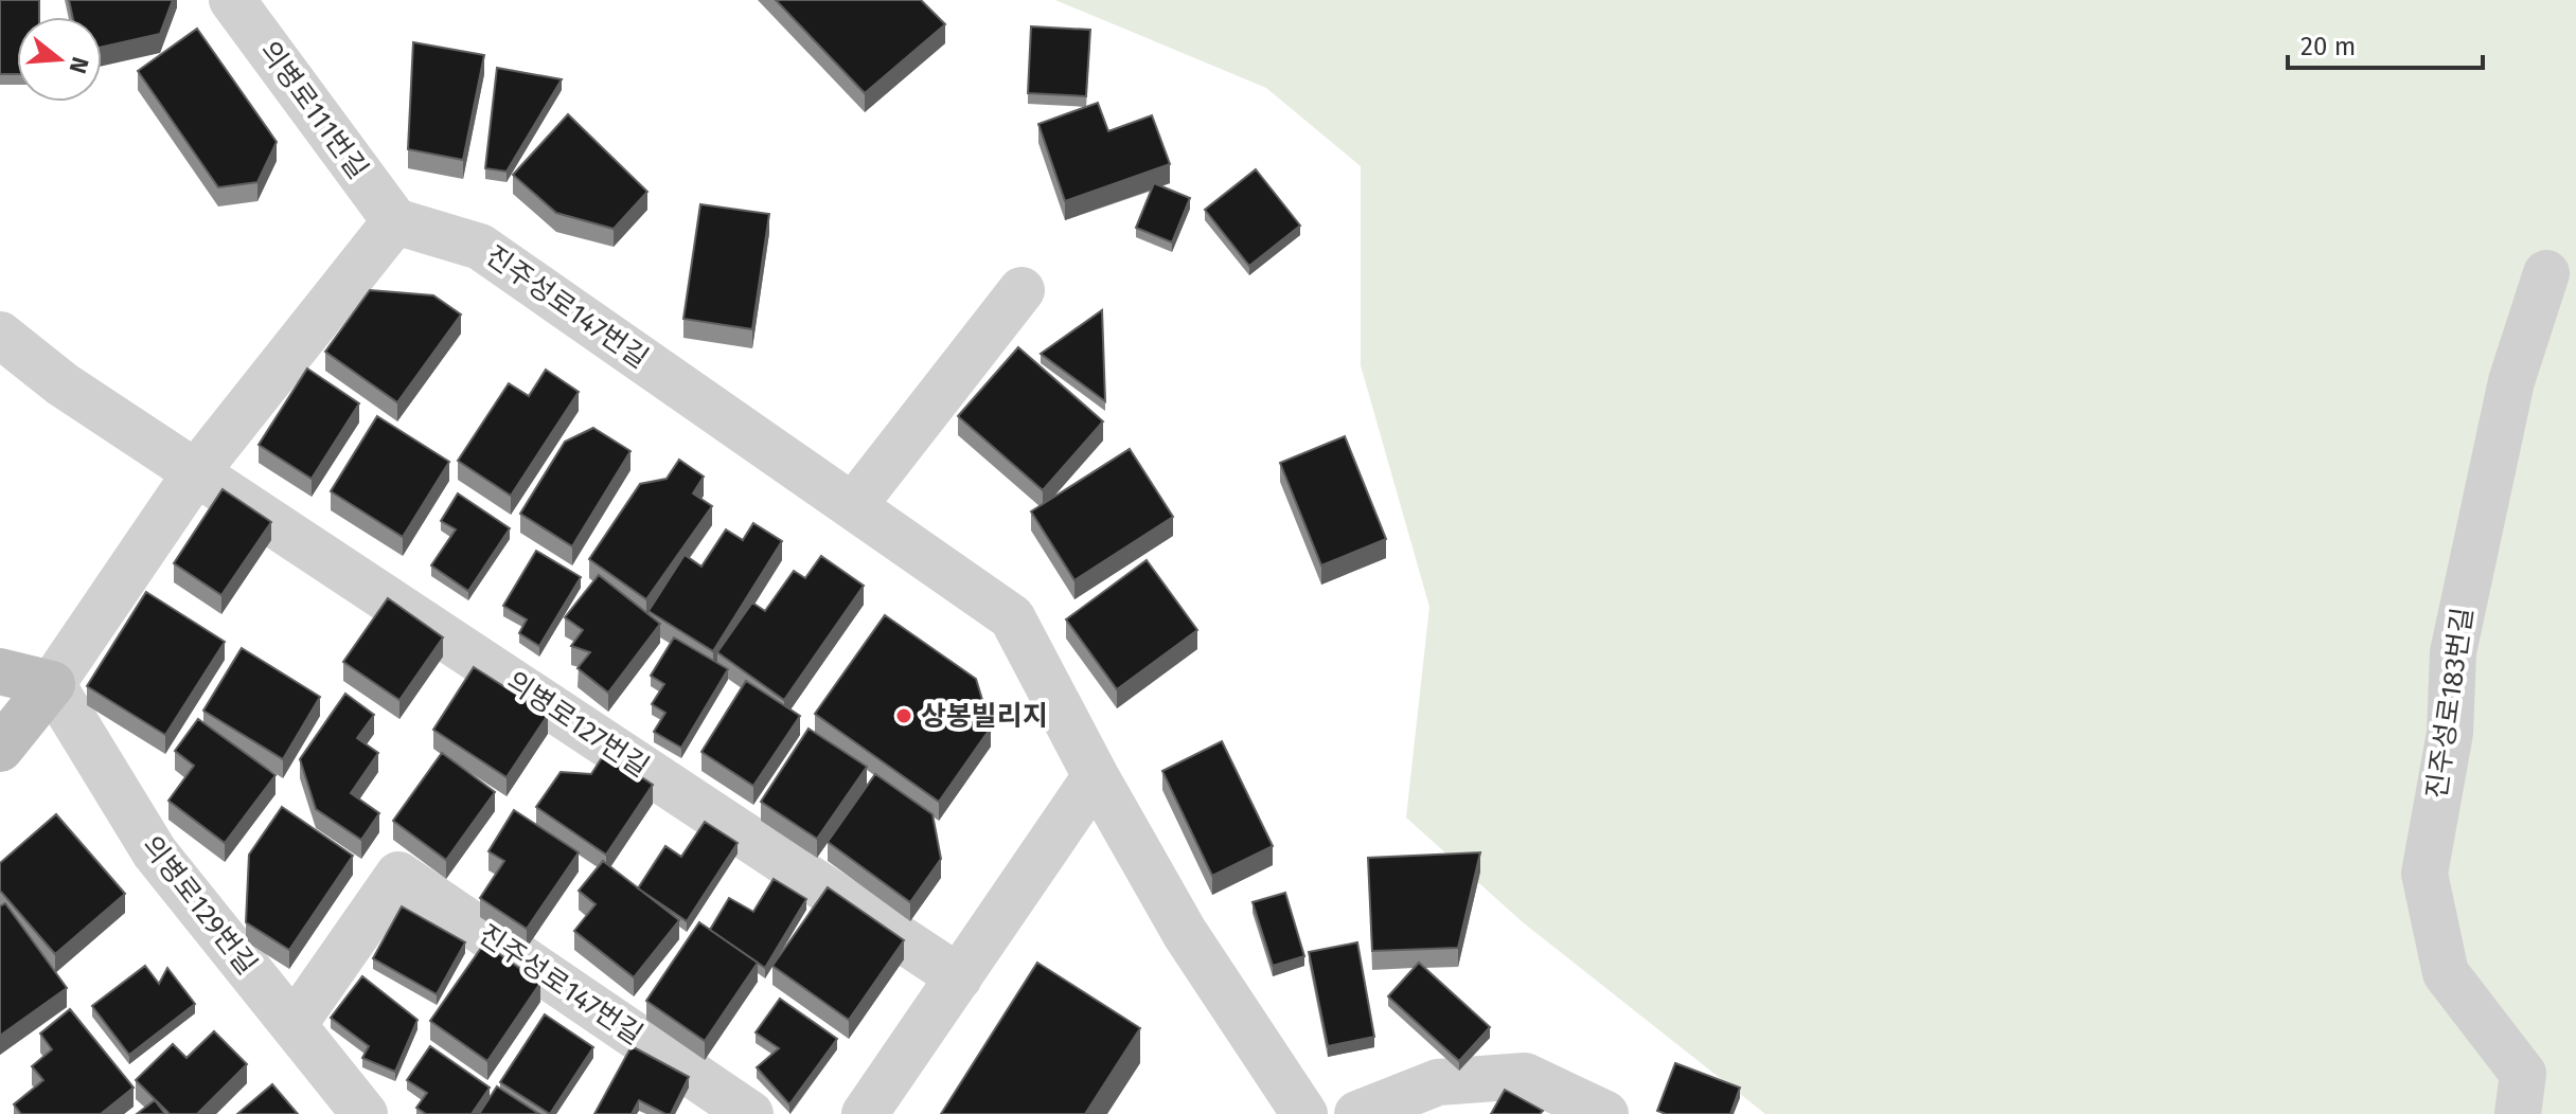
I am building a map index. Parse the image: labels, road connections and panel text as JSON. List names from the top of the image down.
{
  "streets": {
    "street": [
      "의병로111번길",
      "진주성로147번길",
      "진주성로183번길",
      "의병로127번길",
      "의병로129번길"
    ]
  },
  "crossings": [
    ["의병로111번길", "진주성로147번길"],
    ["진주성로147번길", "의병로129번길"]
  ],
  "places": ["상봉빌리지"],
  "scale_bar": "20 m",
  "north": "right"
}
